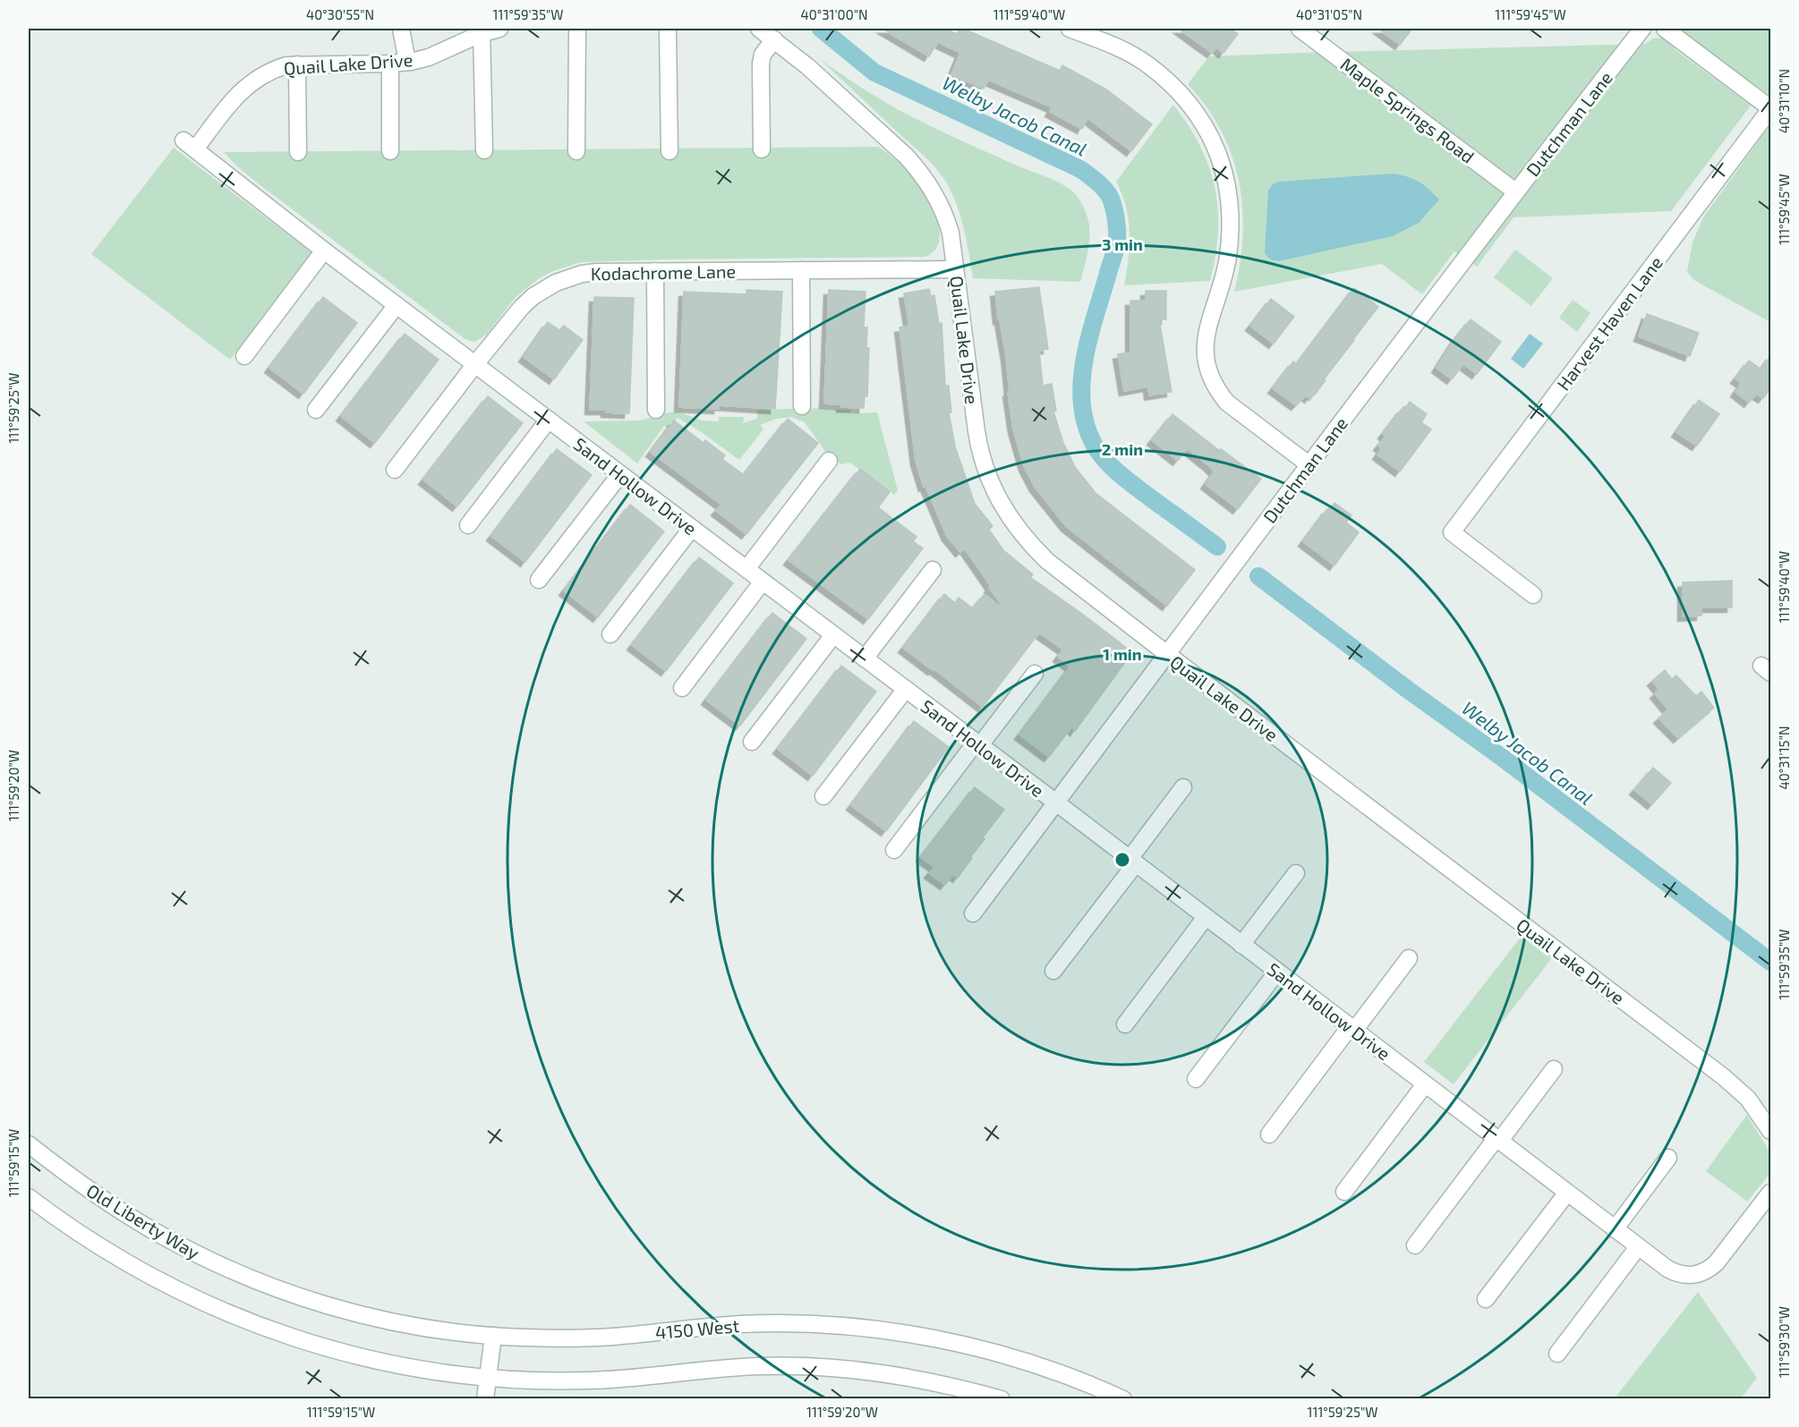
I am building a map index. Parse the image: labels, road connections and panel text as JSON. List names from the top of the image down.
{
  "streets": {
    "street": [
      "Quail Lake Drive",
      "Maple Springs Road",
      "Dutchman Lane",
      "Kodachrome Lane",
      "Harvest Haven Lane",
      "Sand Hollow Drive",
      "Old Liberty Way",
      "4150 West"
    ]
  },
  "crossings": [
    ["Quail Lake Drive", "Dutchman Lane"],
    ["Quail Lake Drive", "Kodachrome Lane"],
    ["Quail Lake Drive", "Sand Hollow Drive"],
    ["Maple Springs Road", "Dutchman Lane"],
    ["Dutchman Lane", "Sand Hollow Drive"],
    ["Kodachrome Lane", "Sand Hollow Drive"],
    ["Old Liberty Way", "4150 West"]
  ],
  "water": ["Welby Jacob Canal"],
  "coordinates": [
    "40°30'55\"N",
    "111°59'35\"W",
    "40°31'00\"N",
    "111°59'40\"W",
    "40°31'05\"N",
    "111°59'45\"W",
    "40°31'10\"N",
    "111°59'25\"W",
    "40°31'15\"N",
    "111°59'20\"W",
    "111°59'15\"W",
    "111°59'30\"W"
  ],
  "rings": ["3 min", "2 min", "1 min"]
}
